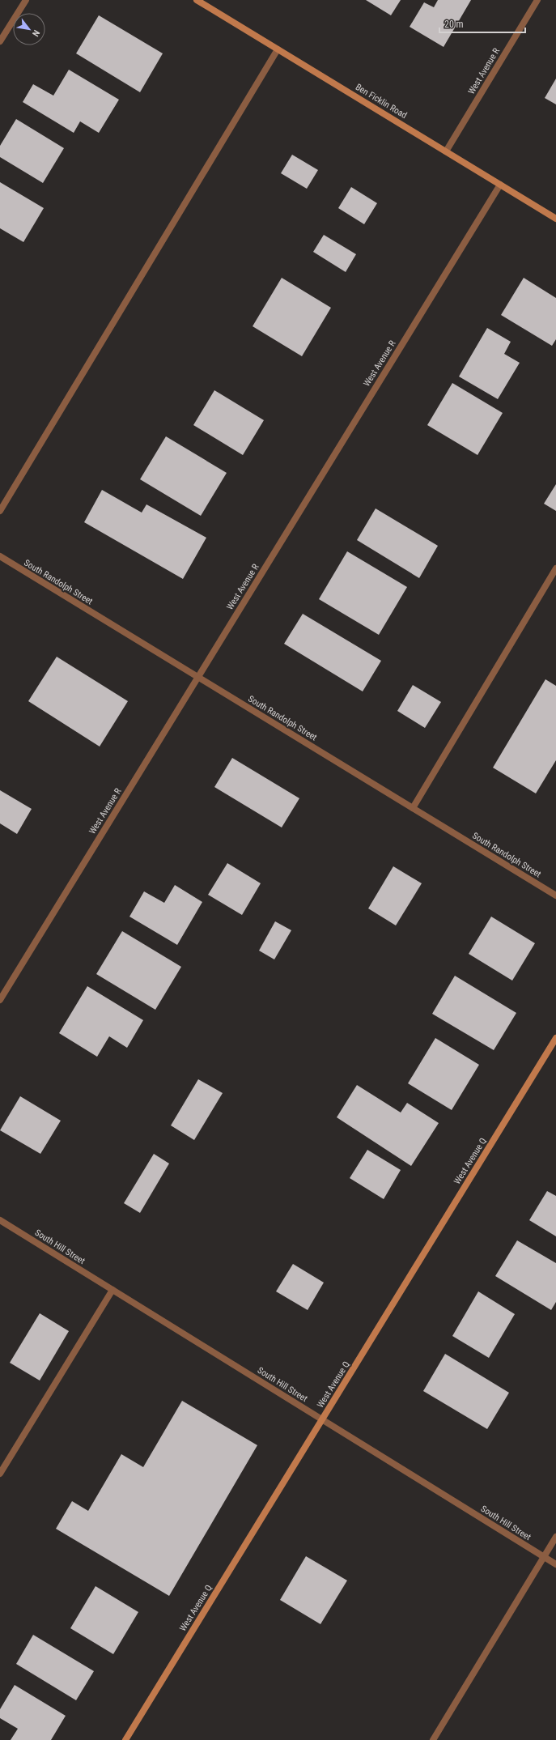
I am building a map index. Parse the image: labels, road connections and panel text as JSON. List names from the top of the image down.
{
  "streets": {
    "street": [
      "West Avenue R",
      "Ben Ficklin Road",
      "South Randolph Street",
      "West Avenue Q",
      "South Hill Street"
    ]
  },
  "crossings": [
    ["West Avenue R", "Ben Ficklin Road"],
    ["West Avenue R", "South Randolph Street"],
    ["West Avenue Q", "South Hill Street"]
  ],
  "scale_bar": "20 m",
  "north": "bottom right"
}
